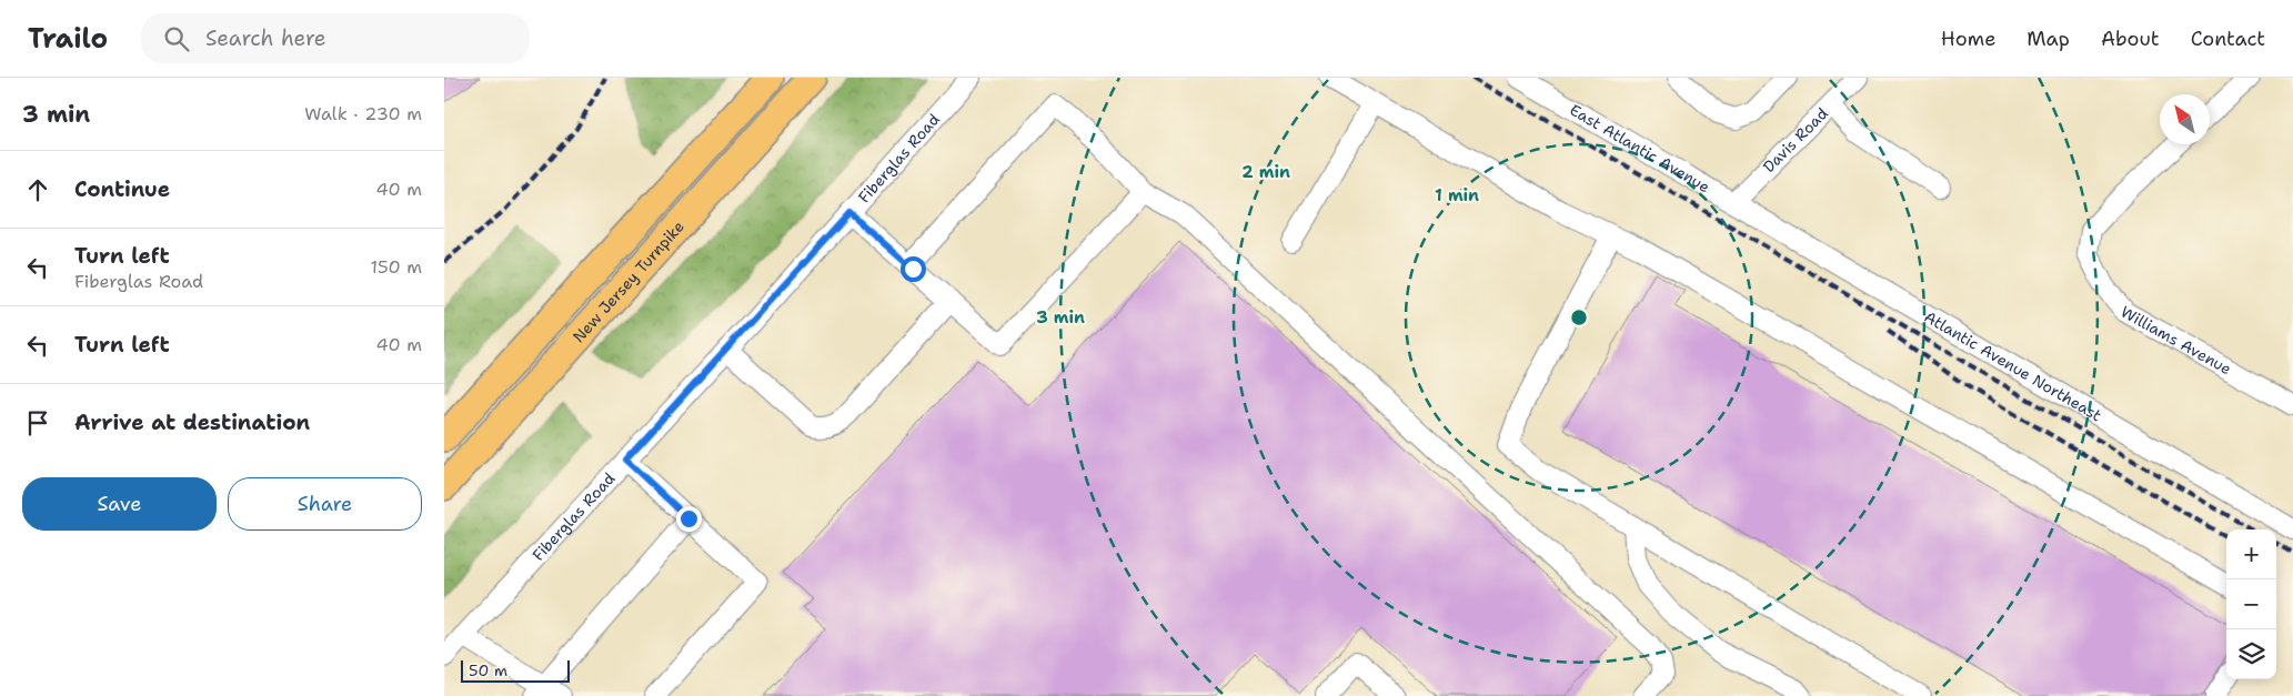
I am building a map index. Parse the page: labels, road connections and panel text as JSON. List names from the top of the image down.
{
  "streets": {
    "highway": ["New Jersey Turnpike"],
    "street": [
      "Davis Road",
      "East Atlantic Avenue",
      "Fiberglas Road",
      "Williams Avenue",
      "Atlantic Avenue Northeast"
    ]
  },
  "crossings": [
    ["Davis Road", "East Atlantic Avenue"],
    ["Davis Road", "Atlantic Avenue Northeast"],
    ["East Atlantic Avenue", "Atlantic Avenue Northeast"]
  ],
  "scale_bar": "50 m",
  "north": "top left",
  "page": {
    "header": "Trailo",
    "search": "Search here",
    "nav": [
      "Home",
      "Map",
      "About",
      "Contact"
    ],
    "heading": ["3 min", "Walk · 230 m"],
    "list": [
      ["Continue", "40 m"],
      ["Turn left", "Fiberglas Road", "150 m"],
      ["Turn left", "40 m"],
      "Arrive at destination"
    ],
    "buttons": ["Save", "Share"],
    "map_buttons": ["+", "−"],
    "scale": "50 m"
  },
  "rings": ["2 min", "1 min", "3 min"]
}
